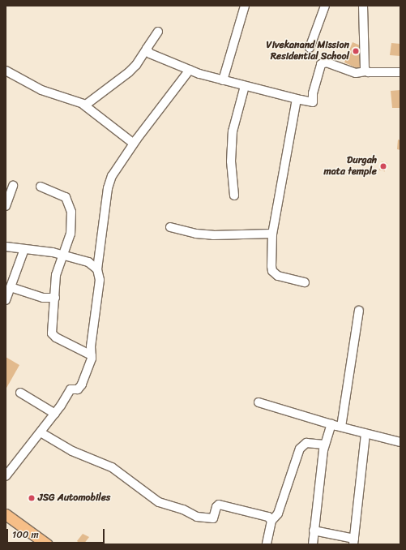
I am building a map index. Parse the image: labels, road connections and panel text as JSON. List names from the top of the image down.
{
  "places": ["Vivekanand Mission Residential School", "Durgah mata temple", "JSG Automobiles"],
  "scale_bar": "100 m"
}
